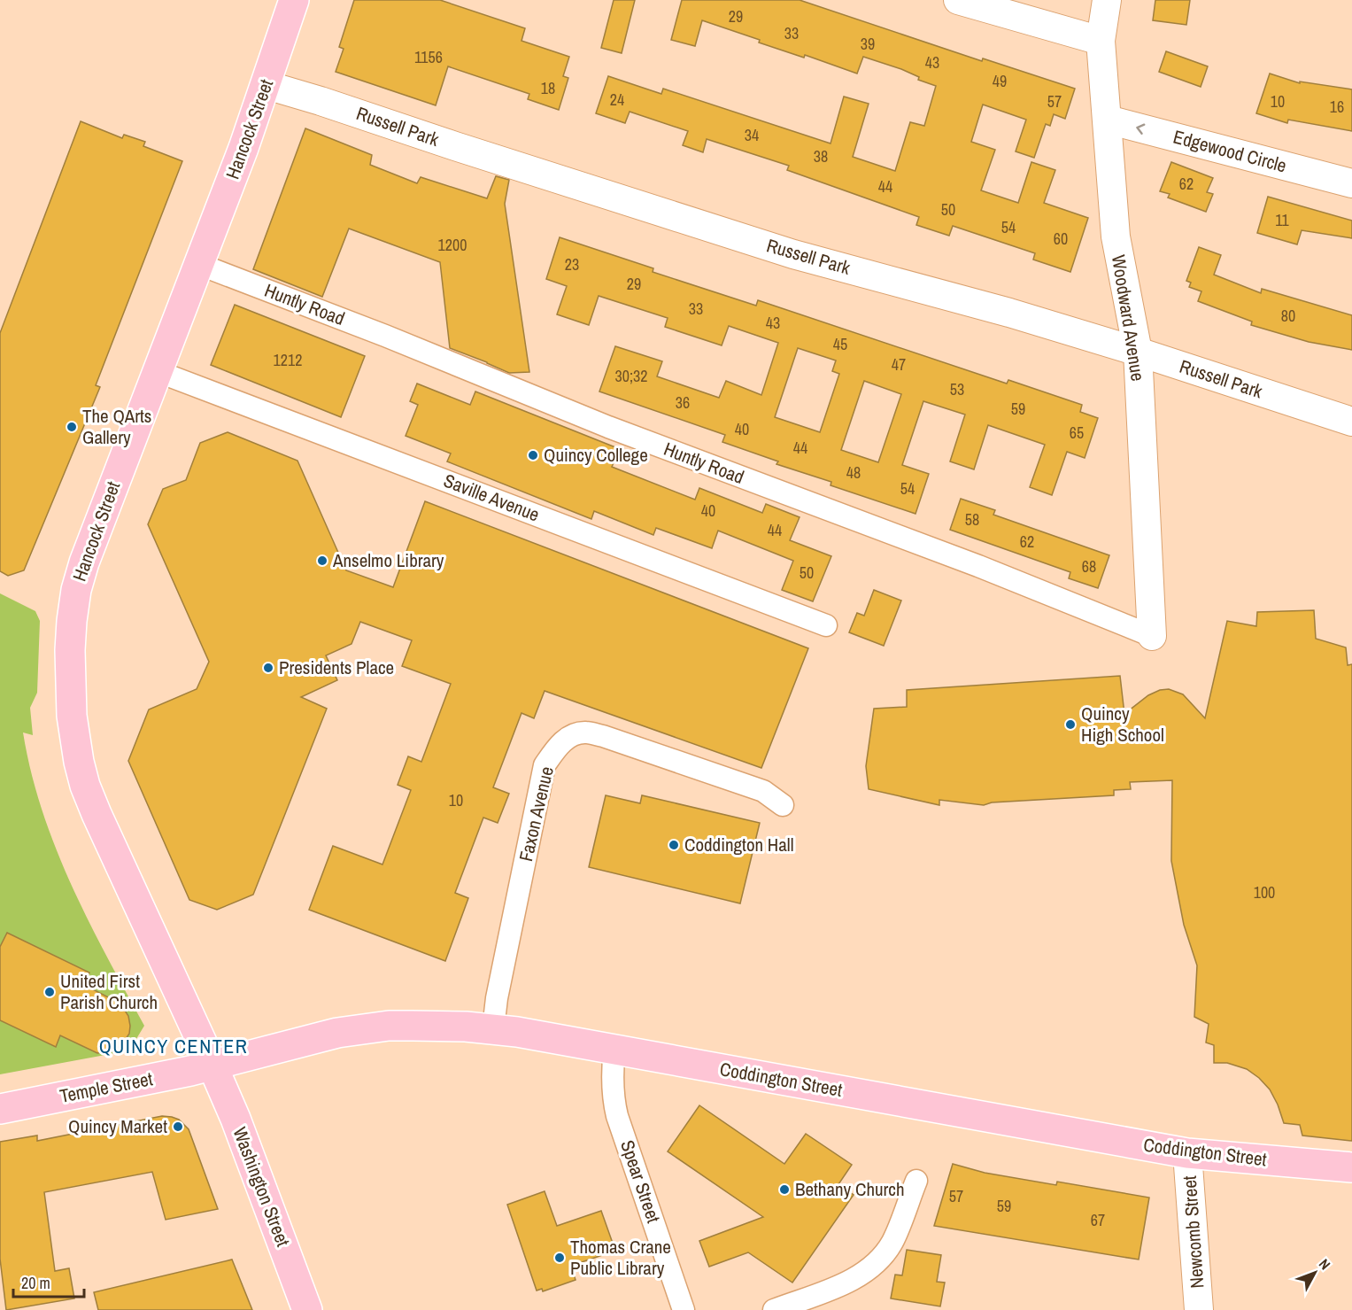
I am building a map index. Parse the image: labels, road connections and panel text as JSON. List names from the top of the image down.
{
  "streets": {
    "main road": [
      "Hancock Street",
      "Coddington Street",
      "Temple Street",
      "Washington Street"
    ],
    "street": [
      "Russell Park",
      "Edgewood Circle",
      "Huntly Road",
      "Woodward Avenue",
      "Saville Avenue",
      "Faxon Avenue",
      "Spear Street",
      "Newcomb Street"
    ]
  },
  "crossings": [
    ["Russell Park", "Hancock Street"],
    ["Russell Park", "Woodward Avenue"],
    ["Hancock Street", "Huntly Road"],
    ["Hancock Street", "Saville Avenue"],
    ["Hancock Street", "Coddington Street"],
    ["Hancock Street", "Temple Street"],
    ["Hancock Street", "Washington Street"],
    ["Edgewood Circle", "Woodward Avenue"],
    ["Huntly Road", "Woodward Avenue"],
    ["Faxon Avenue", "Coddington Street"],
    ["Coddington Street", "Temple Street"],
    ["Coddington Street", "Spear Street"],
    ["Coddington Street", "Washington Street"],
    ["Coddington Street", "Newcomb Street"],
    ["Temple Street", "Washington Street"]
  ],
  "one_way": ["Edgewood Circle"],
  "districts": ["QUINCY CENTER"],
  "places": [
    "The QArts Gallery",
    "Quincy College",
    "Anselmo Library",
    "Presidents Place",
    "Quincy High School",
    "Coddington Hall",
    "United First Parish Church",
    "Quincy Market",
    "Bethany Church",
    "Thomas Crane Public Library"
  ],
  "house_numbers": [
    "29",
    "33",
    "39",
    "1156",
    "43",
    "49",
    "18",
    "24",
    "57",
    "10",
    "16",
    "34",
    "38",
    "62",
    "44",
    "50",
    "11",
    "54",
    "60",
    "1200",
    "23",
    "29",
    "33",
    "80",
    "43",
    "45",
    "1212",
    "47",
    "30;32",
    "53",
    "36",
    "59",
    "40",
    "65",
    "44",
    "48",
    "54",
    "40",
    "58",
    "44",
    "62",
    "68",
    "50",
    "10",
    "100",
    "57",
    "59",
    "67"
  ],
  "scale_bar": "20 m",
  "north": "top right"
}
